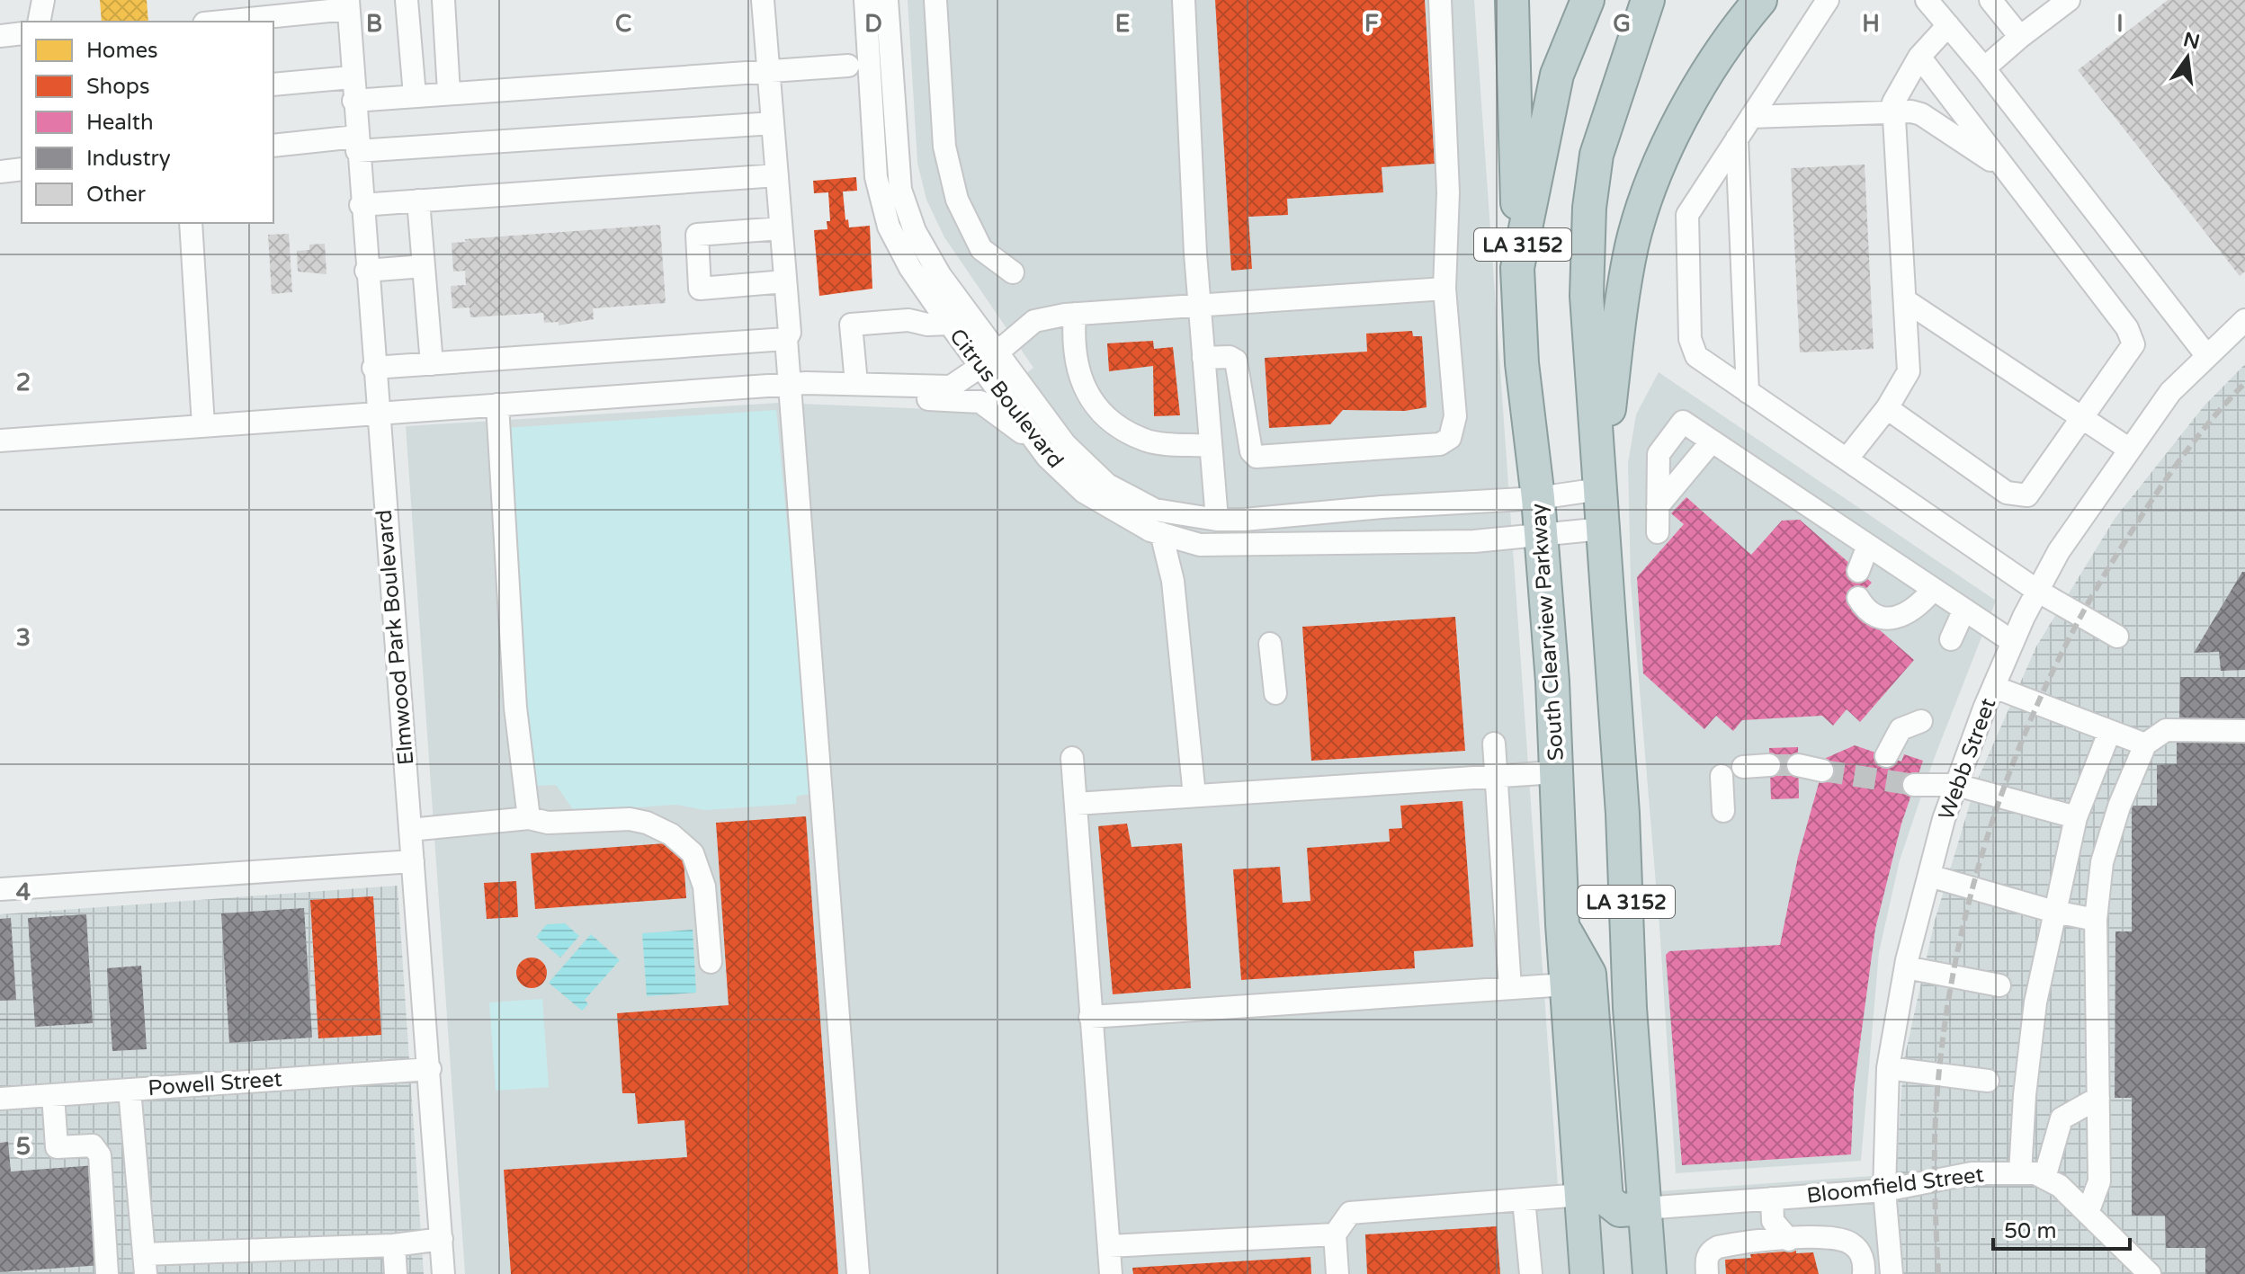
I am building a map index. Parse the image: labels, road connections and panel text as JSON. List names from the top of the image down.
{
  "streets": {
    "highway": ["LA 3152", "South Clearview Parkway"],
    "street": [
      "Citrus Boulevard",
      "Elmwood Park Boulevard",
      "Webb Street",
      "Powell Street",
      "Bloomfield Street"
    ]
  },
  "crossings": [
    ["LA 3152", "Citrus Boulevard"],
    ["LA 3152", "Bloomfield Street"],
    ["Citrus Boulevard", "South Clearview Parkway"],
    ["Elmwood Park Boulevard", "Powell Street"],
    ["Webb Street", "Bloomfield Street"]
  ],
  "legend": [
    "Homes",
    "Shops",
    "Health",
    "Industry",
    "Other"
  ],
  "scale_bar": "50 m",
  "north": "top",
  "grid": {
    "columns": [
      "B",
      "C",
      "D",
      "E",
      "F",
      "G",
      "H",
      "I"
    ],
    "rows": [
      "2",
      "3",
      "4",
      "5"
    ]
  }
}
